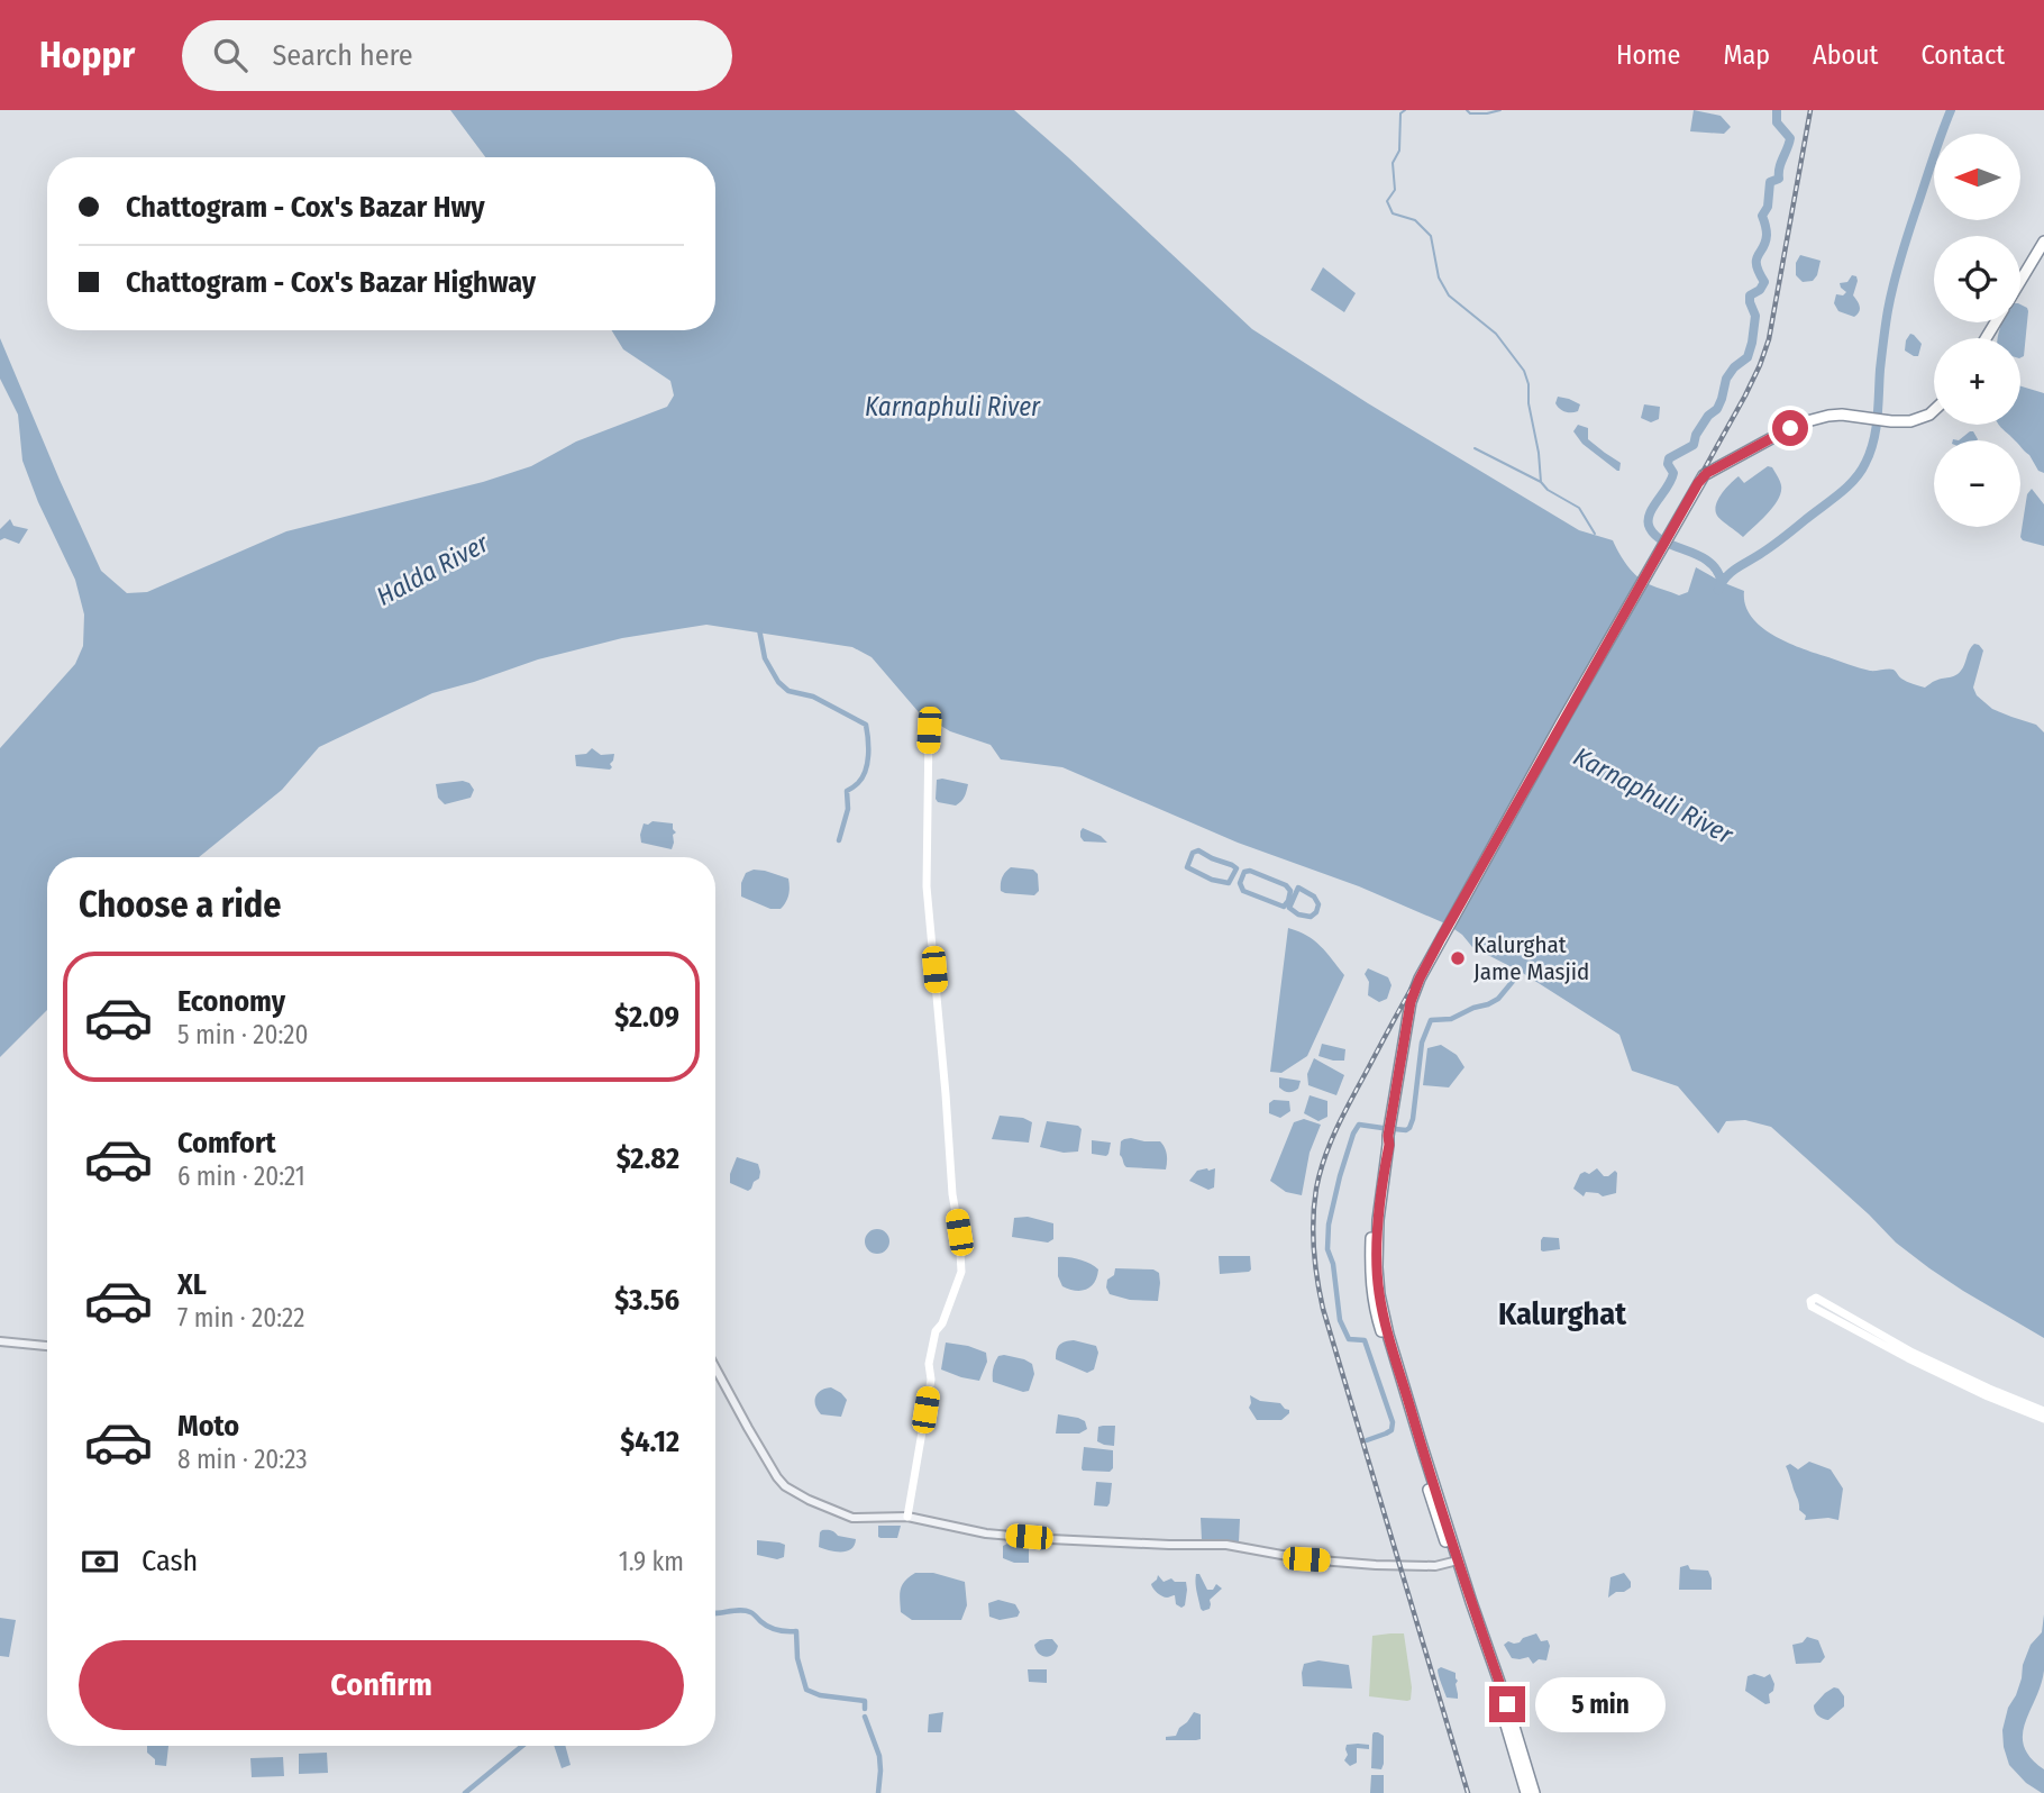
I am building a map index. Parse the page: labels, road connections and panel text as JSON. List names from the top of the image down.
{
  "districts": ["Kalurghat"],
  "water": ["Karnaphuli River", "Halda River"],
  "places": ["Kalurghat Jame Masjid"],
  "north": "left",
  "page": {
    "header": "Hoppr",
    "search": "Search here",
    "nav": [
      "Home",
      "Map",
      "About",
      "Contact"
    ],
    "map_buttons": ["+", "−"],
    "banner": ["Chattogram - Cox's Bazar Hwy", "Chattogram - Cox's Bazar Highway"],
    "heading": "Choose a ride",
    "list": [
      {
        "name": "Economy",
        "note": "5 min · 20:20",
        "value": "$2.09"
      },
      {
        "name": "Comfort",
        "note": "6 min · 20:21",
        "value": "$2.82"
      },
      {
        "name": "XL",
        "note": "7 min · 20:22",
        "value": "$3.56"
      },
      {
        "name": "Moto",
        "note": "8 min · 20:23",
        "value": "$4.12"
      }
    ],
    "pay": ["Cash", "1.9 km"],
    "buttons": "Confirm",
    "bubble": "5 min"
  }
}
